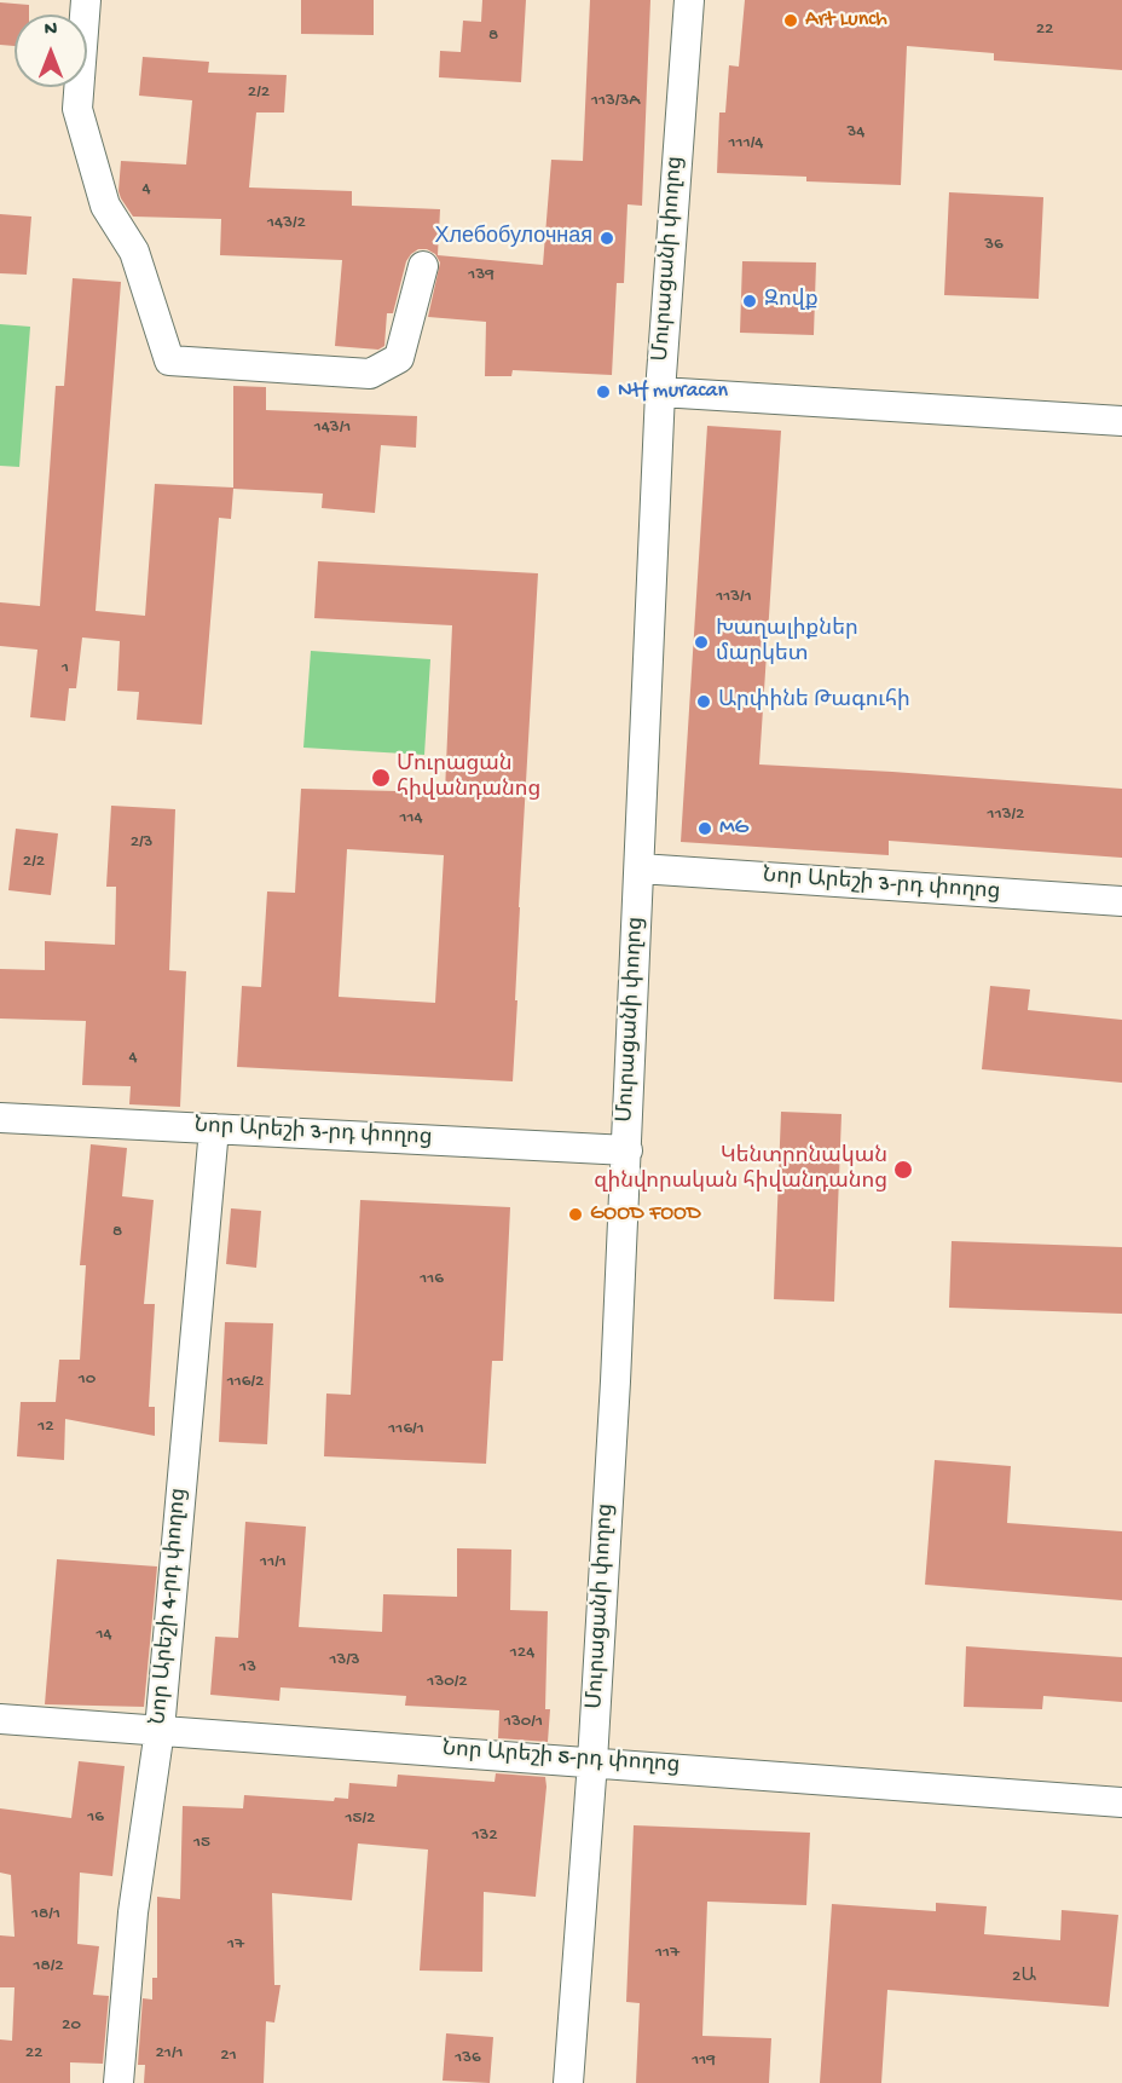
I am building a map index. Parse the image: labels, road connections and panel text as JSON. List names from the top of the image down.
{
  "streets": {
    "street": [
      "Մուրացանի փողոց",
      "Նոր Արեշի 3-րդ փողոց",
      "Նոր Արեշի 4-րդ փողոց",
      "Նոր Արեշի 5-րդ փողոց"
    ]
  },
  "crossings": [
    ["Մուրացանի փողոց", "Նոր Արեշի 3-րդ փողոց"],
    ["Մուրացանի փողոց", "Նոր Արեշի 5-րդ փողոց"],
    ["Նոր Արեշի 3-րդ փողոց", "Նոր Արեշի 4-րդ փողոց"],
    ["Նոր Արեշի 4-րդ փողոց", "Նոր Արեշի 5-րդ փողոց"]
  ],
  "places": [
    "Art Lunch",
    "Хлебобулочная",
    "Զովք",
    "Ntf muracan",
    "Խաղալիքներ մարկետ",
    "Արփինե Թագուհի",
    "Մուրացան հիվանդանոց",
    "MG",
    "Կենտրոնական զինվորական հիվանդանոց",
    "GOOD FOOD"
  ],
  "house_numbers": [
    "22",
    "8",
    "2/2",
    "113/3A",
    "34",
    "111/4",
    "4",
    "143/2",
    "36",
    "139",
    "143/1",
    "113/1",
    "1",
    "113/2",
    "114",
    "2/3",
    "2/2",
    "4",
    "8",
    "116",
    "10",
    "116/2",
    "12",
    "116/1",
    "11/1",
    "14",
    "124",
    "13/3",
    "13",
    "130/2",
    "130/1",
    "16",
    "15/2",
    "132",
    "15",
    "18/1",
    "17",
    "117",
    "18/2",
    "2Ա",
    "20",
    "22",
    "21/1",
    "21",
    "136",
    "119"
  ],
  "north": "top"
}
